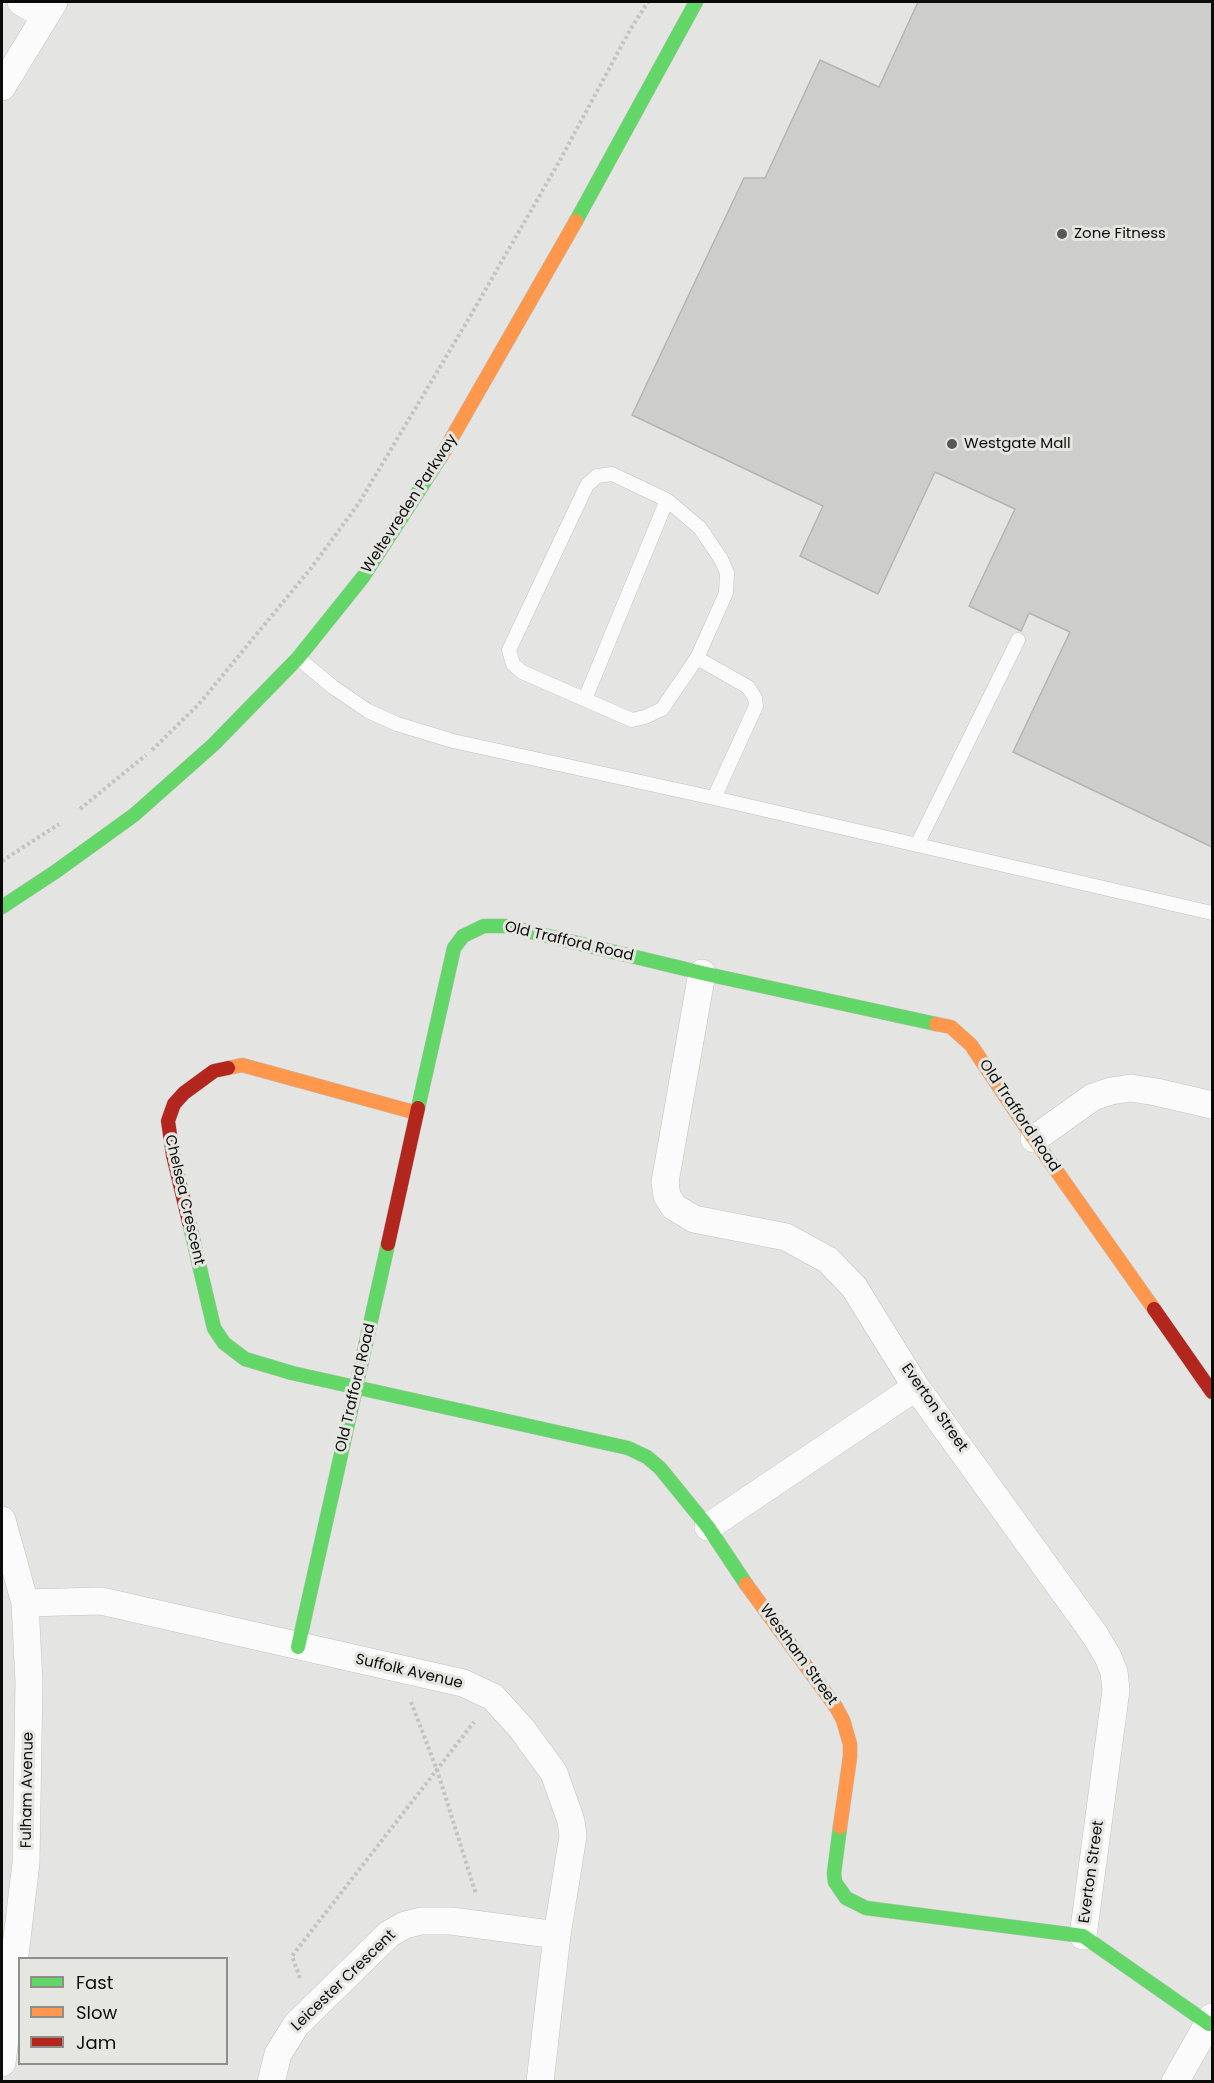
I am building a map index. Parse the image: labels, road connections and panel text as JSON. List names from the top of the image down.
{
  "streets": {
    "street": [
      "Weltevreden Parkway",
      "Old Trafford Road",
      "Chelsea Crescent",
      "Everton Street",
      "Westham Street",
      "Suffolk Avenue",
      "Fulham Avenue",
      "Leicester Crescent"
    ]
  },
  "crossings": [
    ["Old Trafford Road", "Chelsea Crescent"],
    ["Old Trafford Road", "Everton Street"],
    ["Old Trafford Road", "Westham Street"],
    ["Old Trafford Road", "Suffolk Avenue"],
    ["Chelsea Crescent", "Westham Street"],
    ["Everton Street", "Westham Street"],
    ["Suffolk Avenue", "Fulham Avenue"],
    ["Suffolk Avenue", "Leicester Crescent"]
  ],
  "places": ["Zone Fitness", "Westgate Mall"],
  "legend": ["Fast", "Slow", "Jam"]
}
